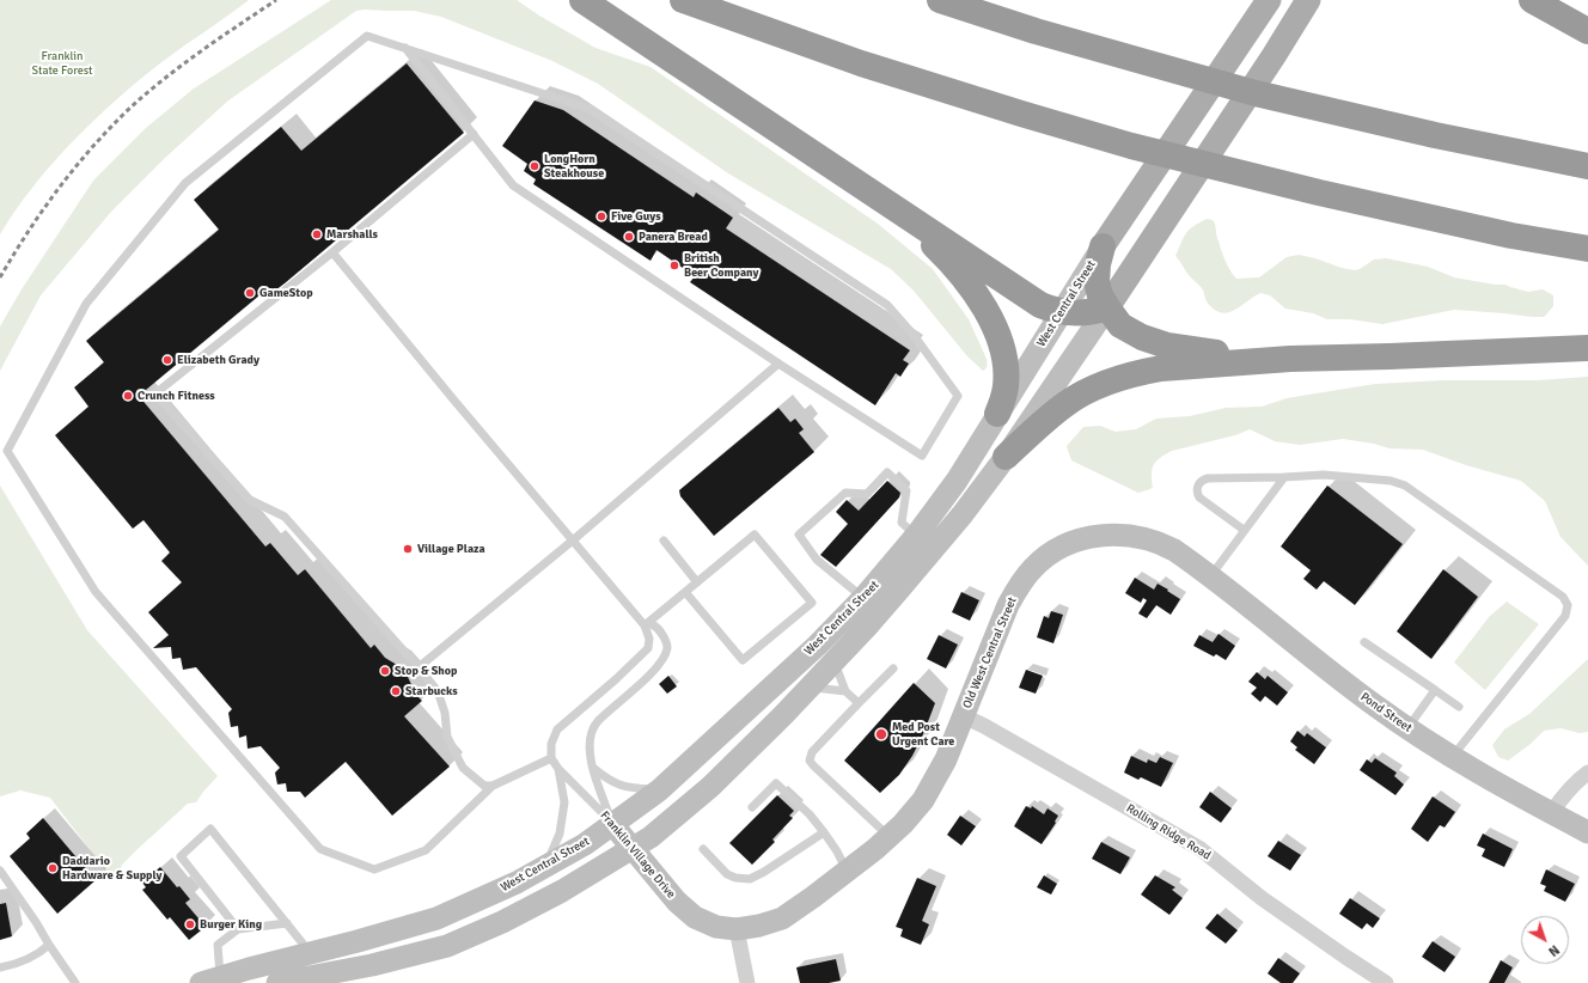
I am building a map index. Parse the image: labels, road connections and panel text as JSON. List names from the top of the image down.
{
  "streets": {
    "main road": [
      "West Central Street",
      "Old West Central Street",
      "Pond Street",
      "Franklin Village Drive"
    ],
    "street": ["Rolling Ridge Road"]
  },
  "crossings": [
    ["West Central Street", "Franklin Village Drive"],
    ["Old West Central Street", "Pond Street"],
    ["Old West Central Street", "Rolling Ridge Road"],
    ["Old West Central Street", "Franklin Village Drive"]
  ],
  "parks": ["Franklin State Forest"],
  "places": [
    "LongHorn Steakhouse",
    "Five Guys",
    "Marshalls",
    "Panera Bread",
    "British Beer Company",
    "GameStop",
    "Elizabeth Grady",
    "Crunch Fitness",
    "Village Plaza",
    "Stop & Shop",
    "Starbucks",
    "Med Post Urgent Care",
    "Daddario Hardware & Supply",
    "Burger King"
  ],
  "north": "bottom right"
}
